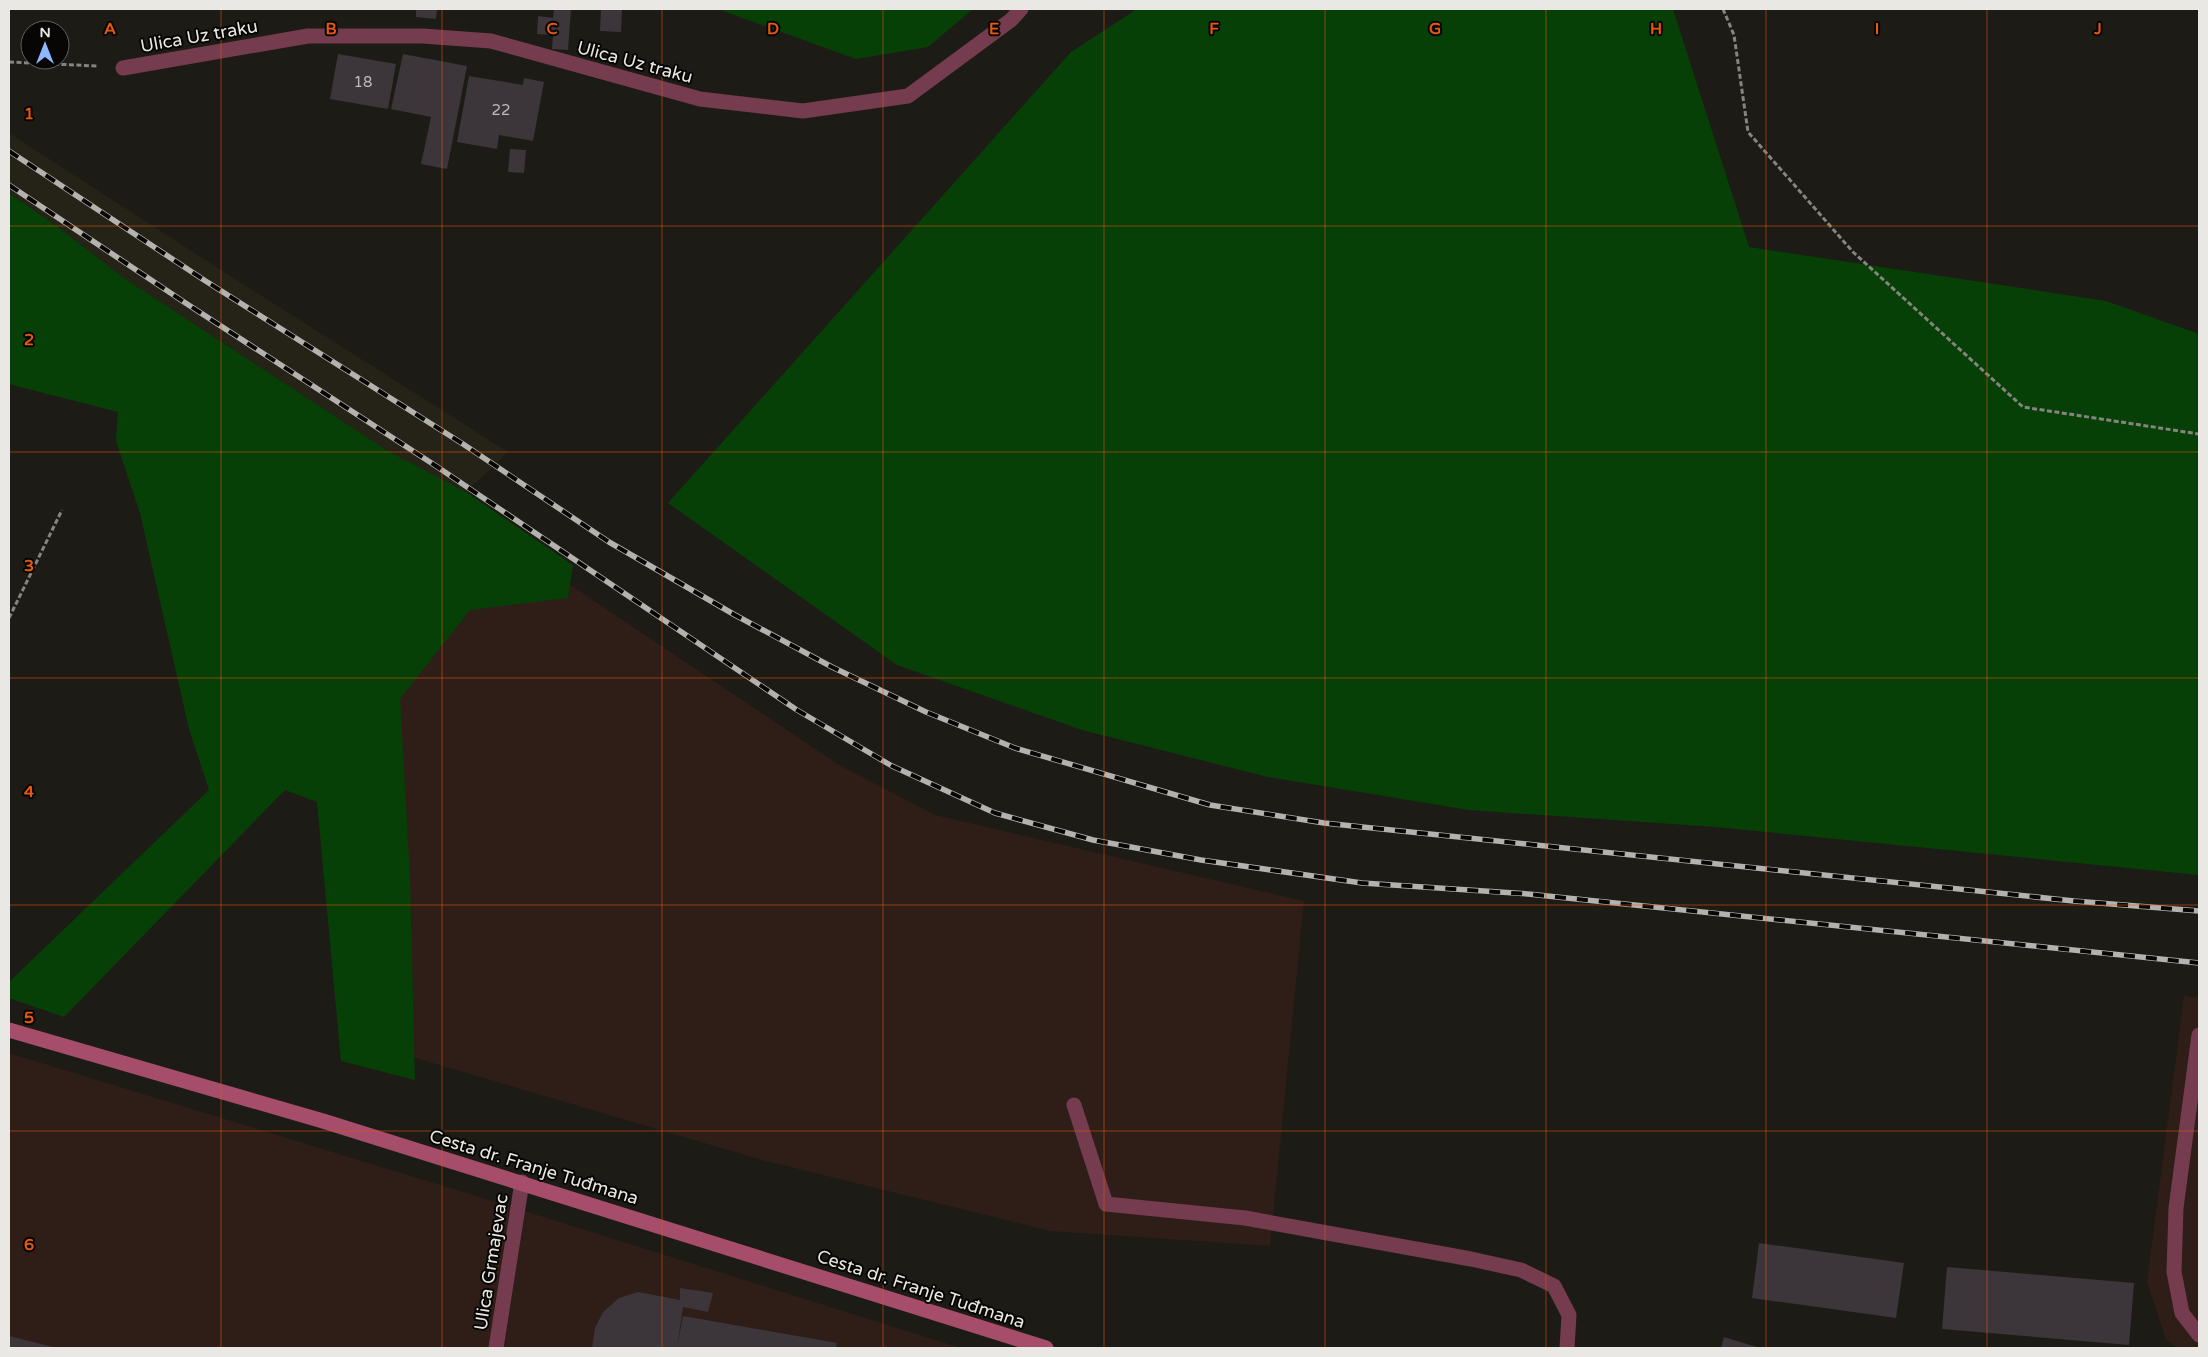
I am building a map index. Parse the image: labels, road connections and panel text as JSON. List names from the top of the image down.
{
  "streets": {
    "main road": ["Cesta dr. Franje Tuđmana"],
    "street": ["Ulica Uz traku", "Ulica Grmajevac"]
  },
  "crossings": [
    ["Cesta dr. Franje Tuđmana", "Ulica Grmajevac"]
  ],
  "house_numbers": ["18", "22"],
  "north": "top",
  "grid": {
    "columns": [
      "A",
      "B",
      "C",
      "D",
      "E",
      "F",
      "G",
      "H",
      "I",
      "J"
    ],
    "rows": [
      "1",
      "2",
      "3",
      "4",
      "5",
      "6"
    ]
  }
}
